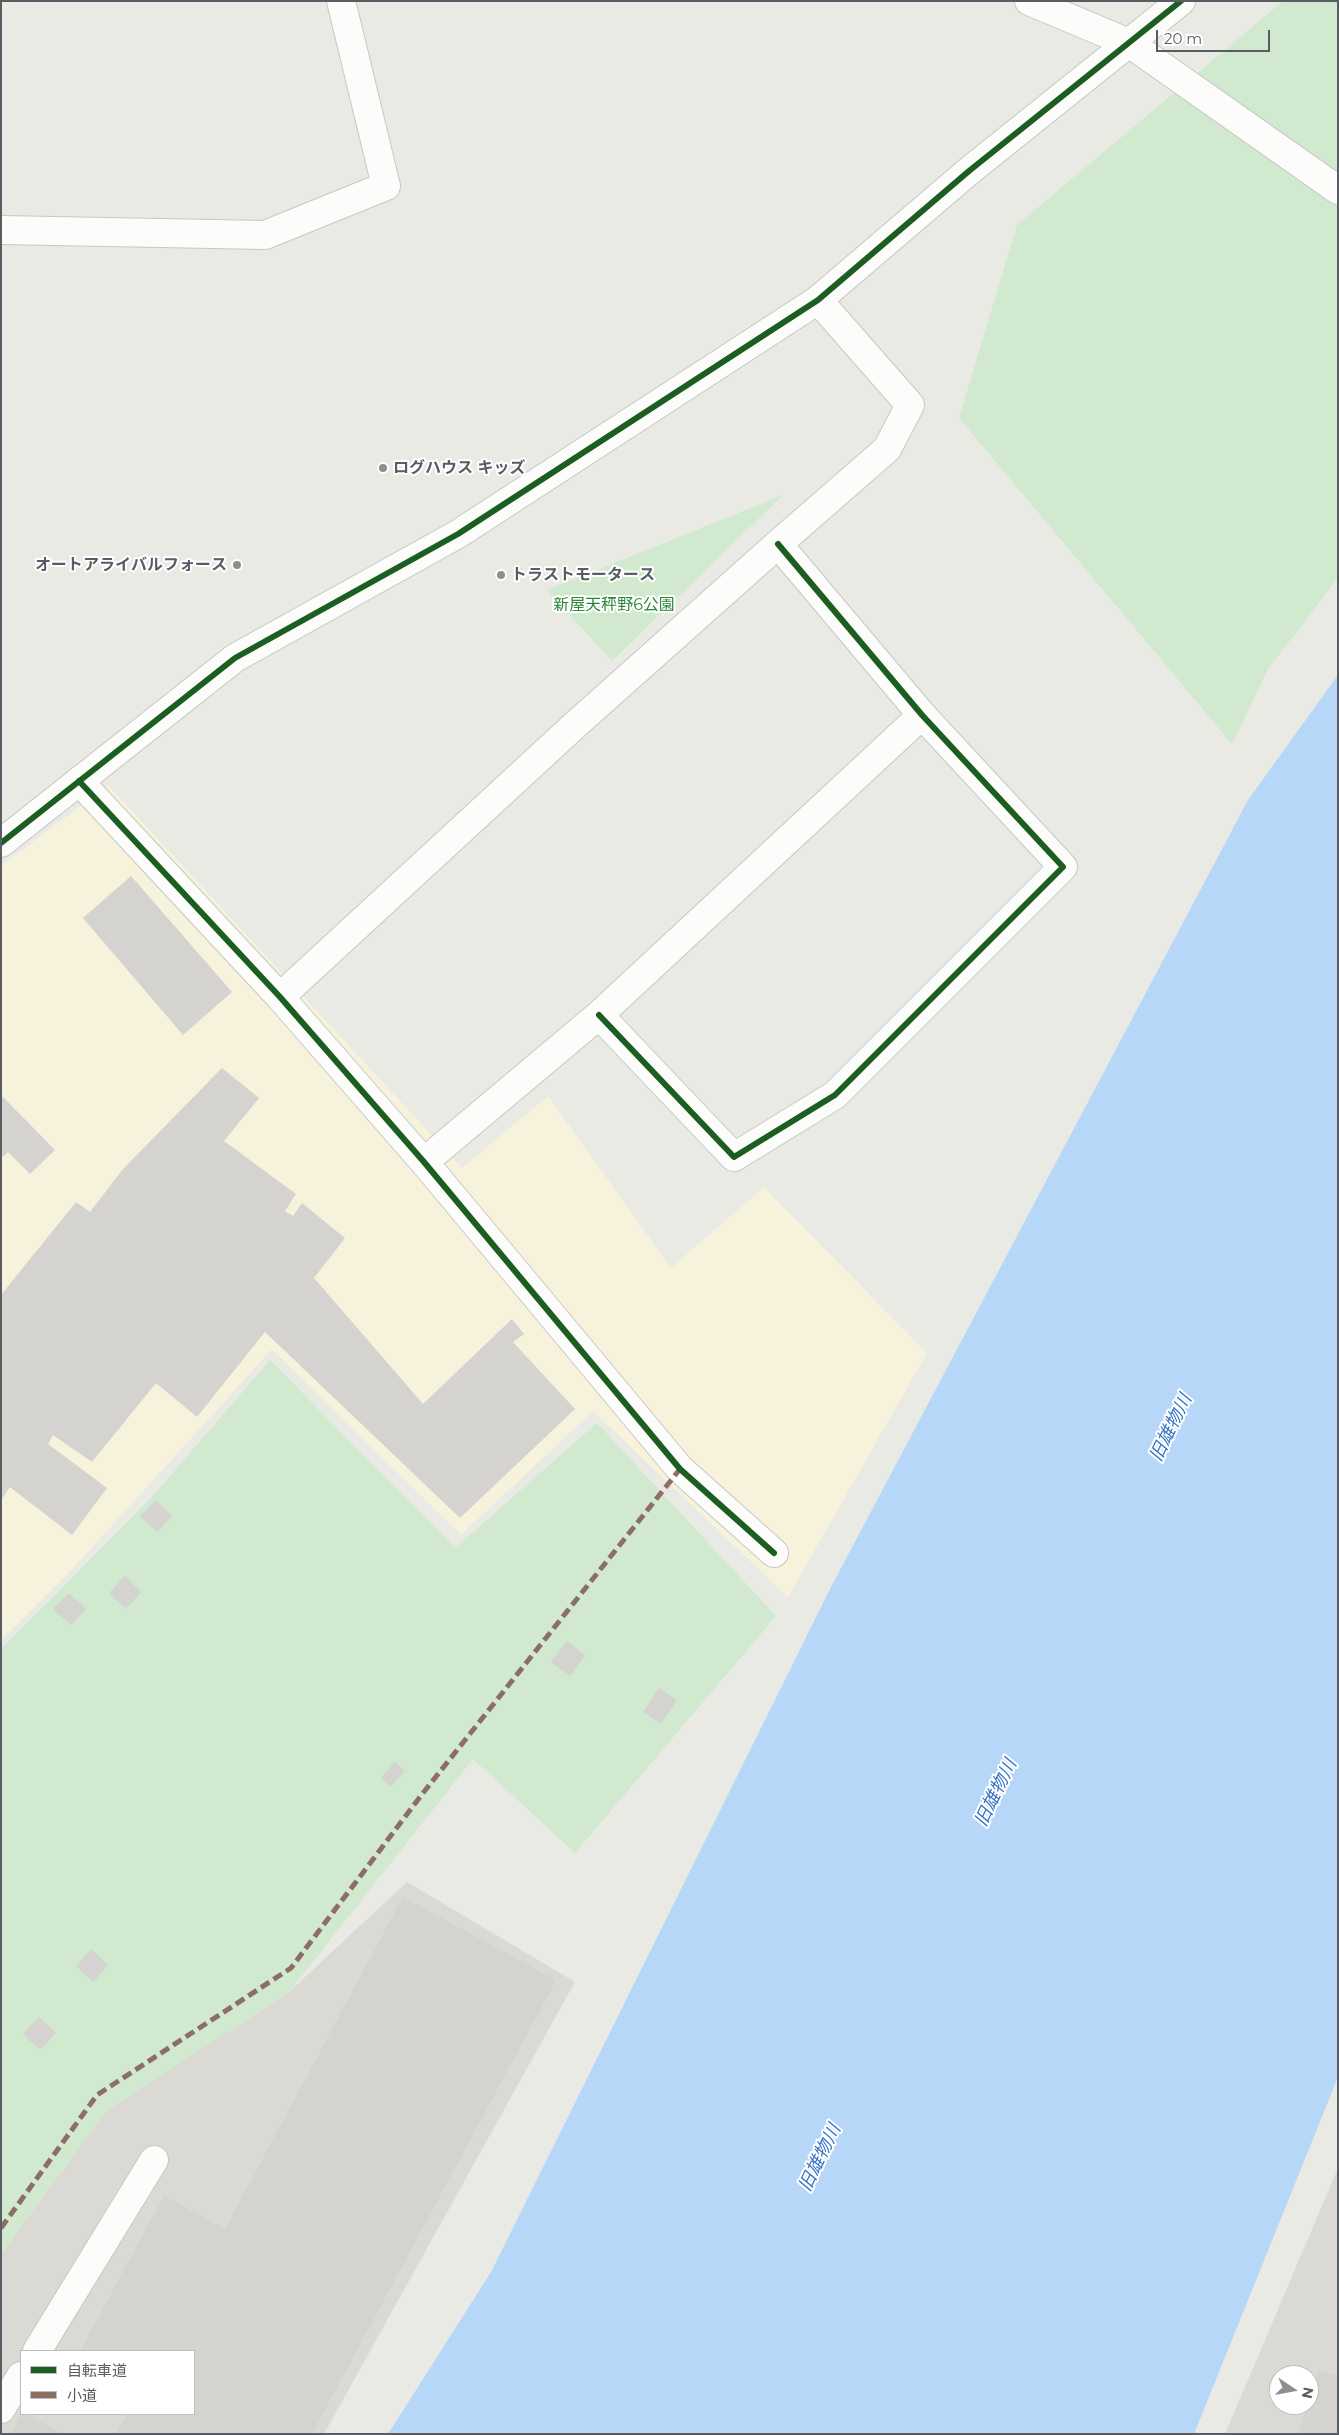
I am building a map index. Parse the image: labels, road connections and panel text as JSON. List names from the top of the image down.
{
  "water": ["旧雄物川"],
  "parks": ["新屋天秤野6公園"],
  "places": ["ログハウス キッズ", "オートアライバルフォース", "トラストモータース"],
  "legend": ["自転車道", "小道"],
  "scale_bar": "20 m",
  "north": "right"
}
